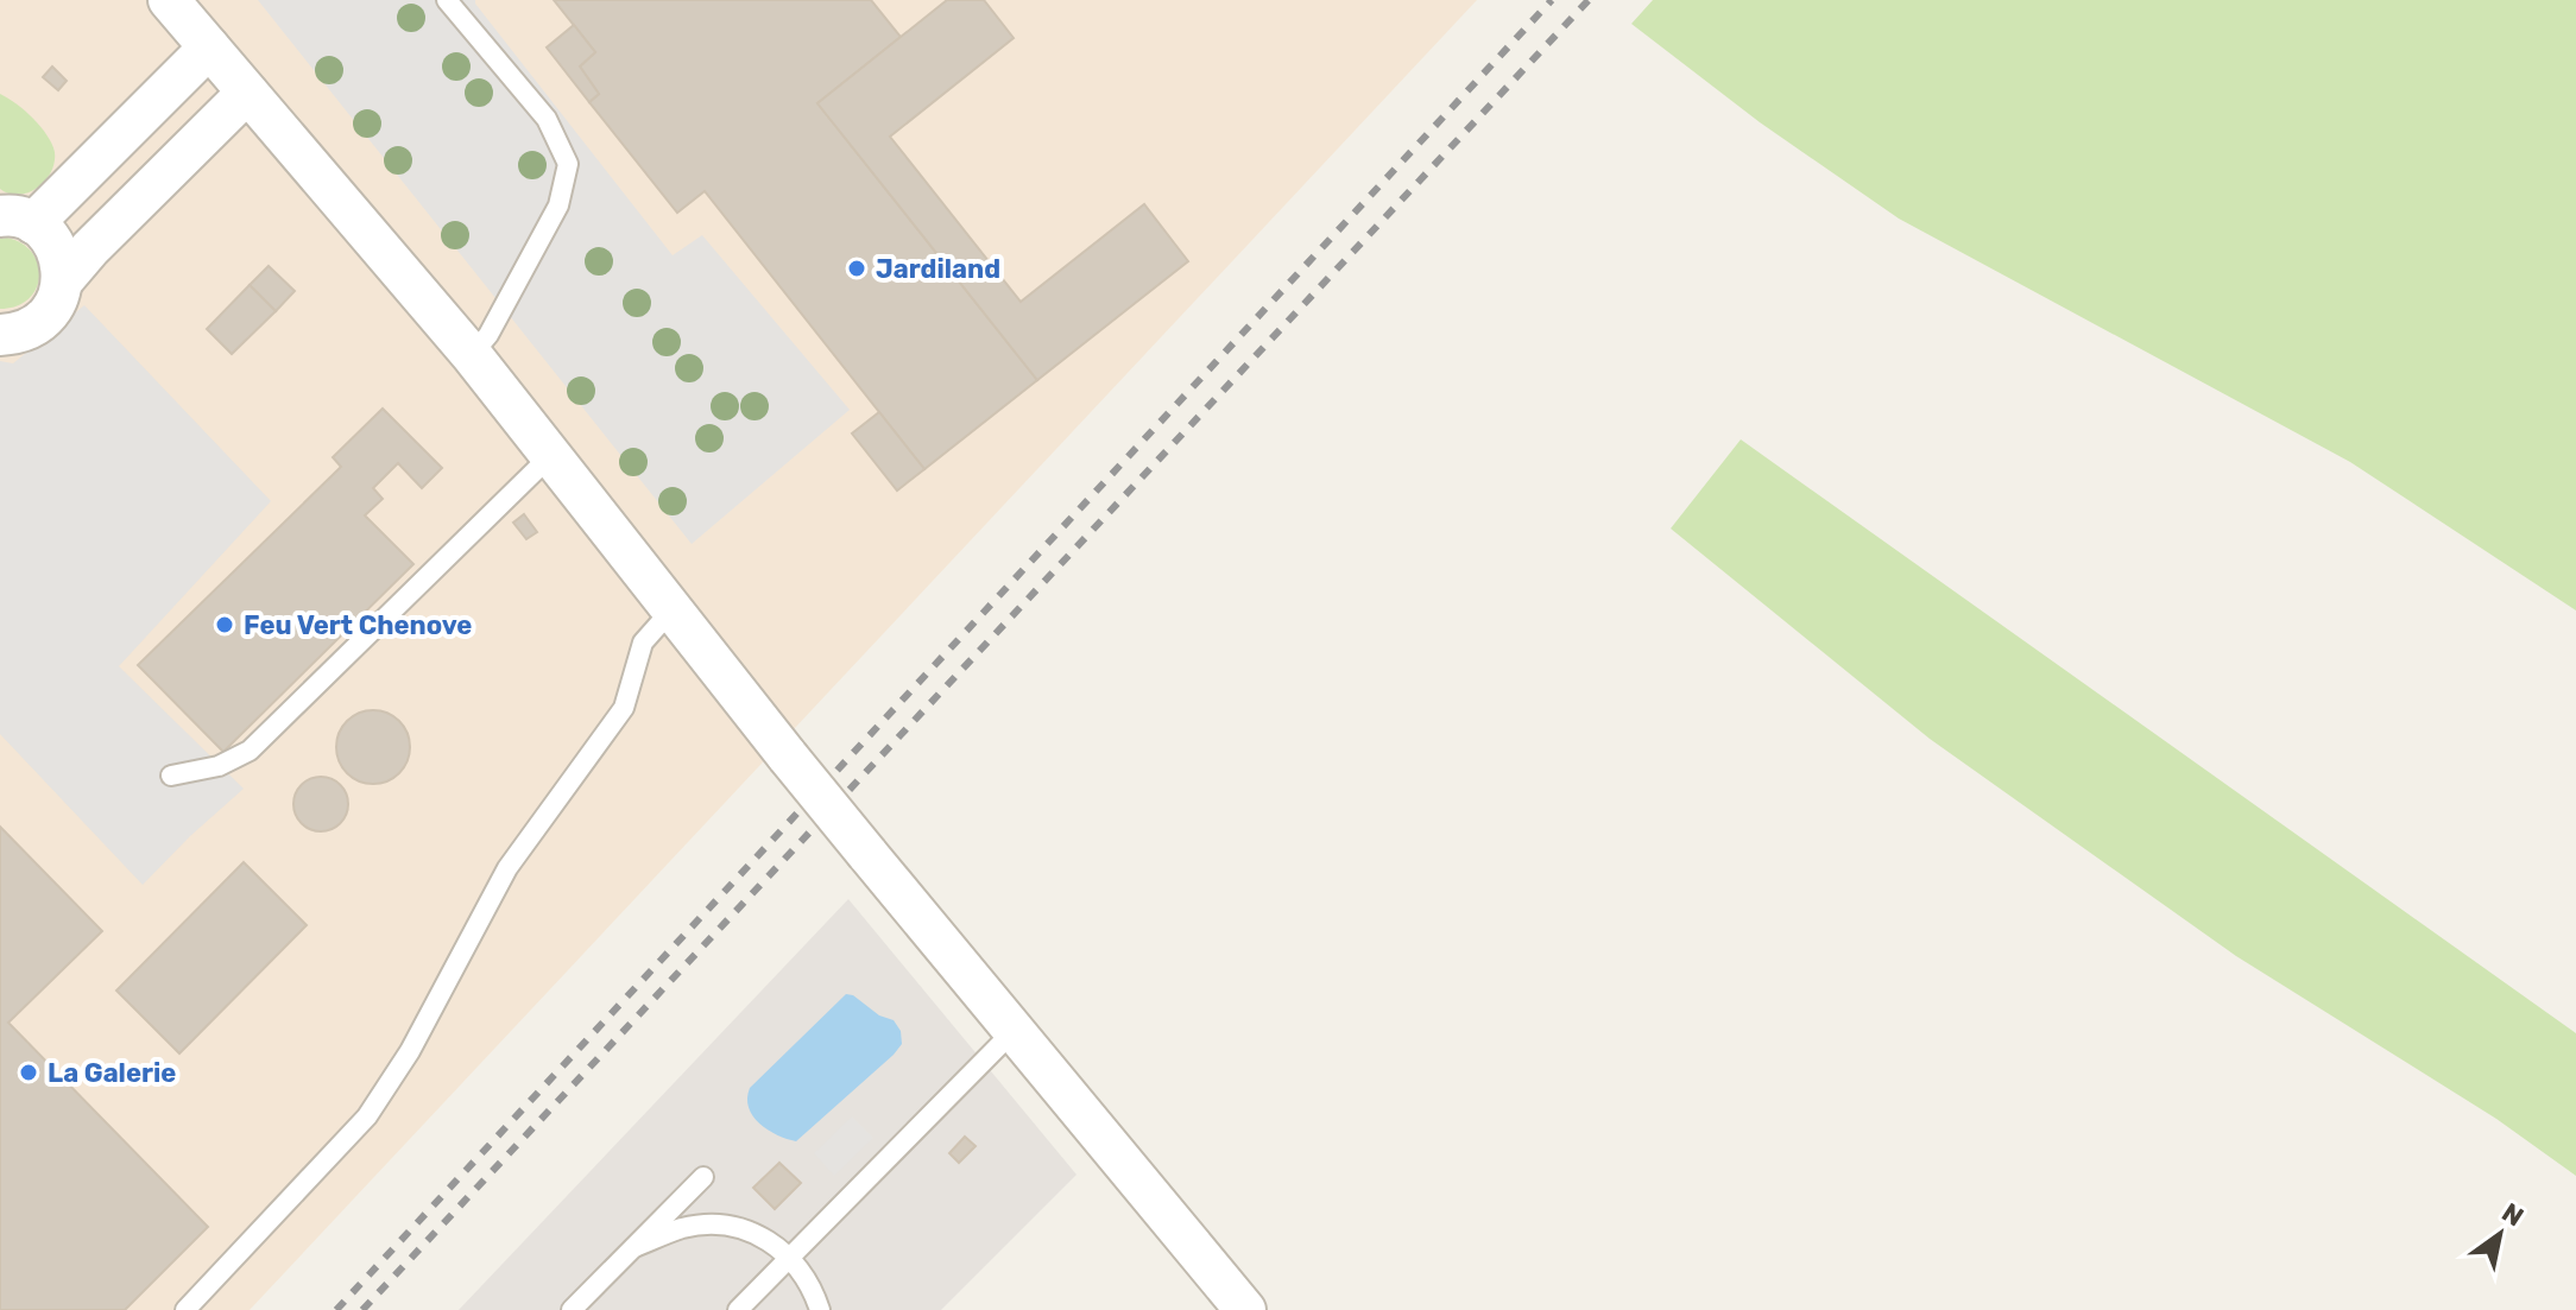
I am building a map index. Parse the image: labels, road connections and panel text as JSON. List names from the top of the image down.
{
  "places": ["Jardiland", "Feu Vert Chenove", "La Galerie"],
  "north": "top right"
}
